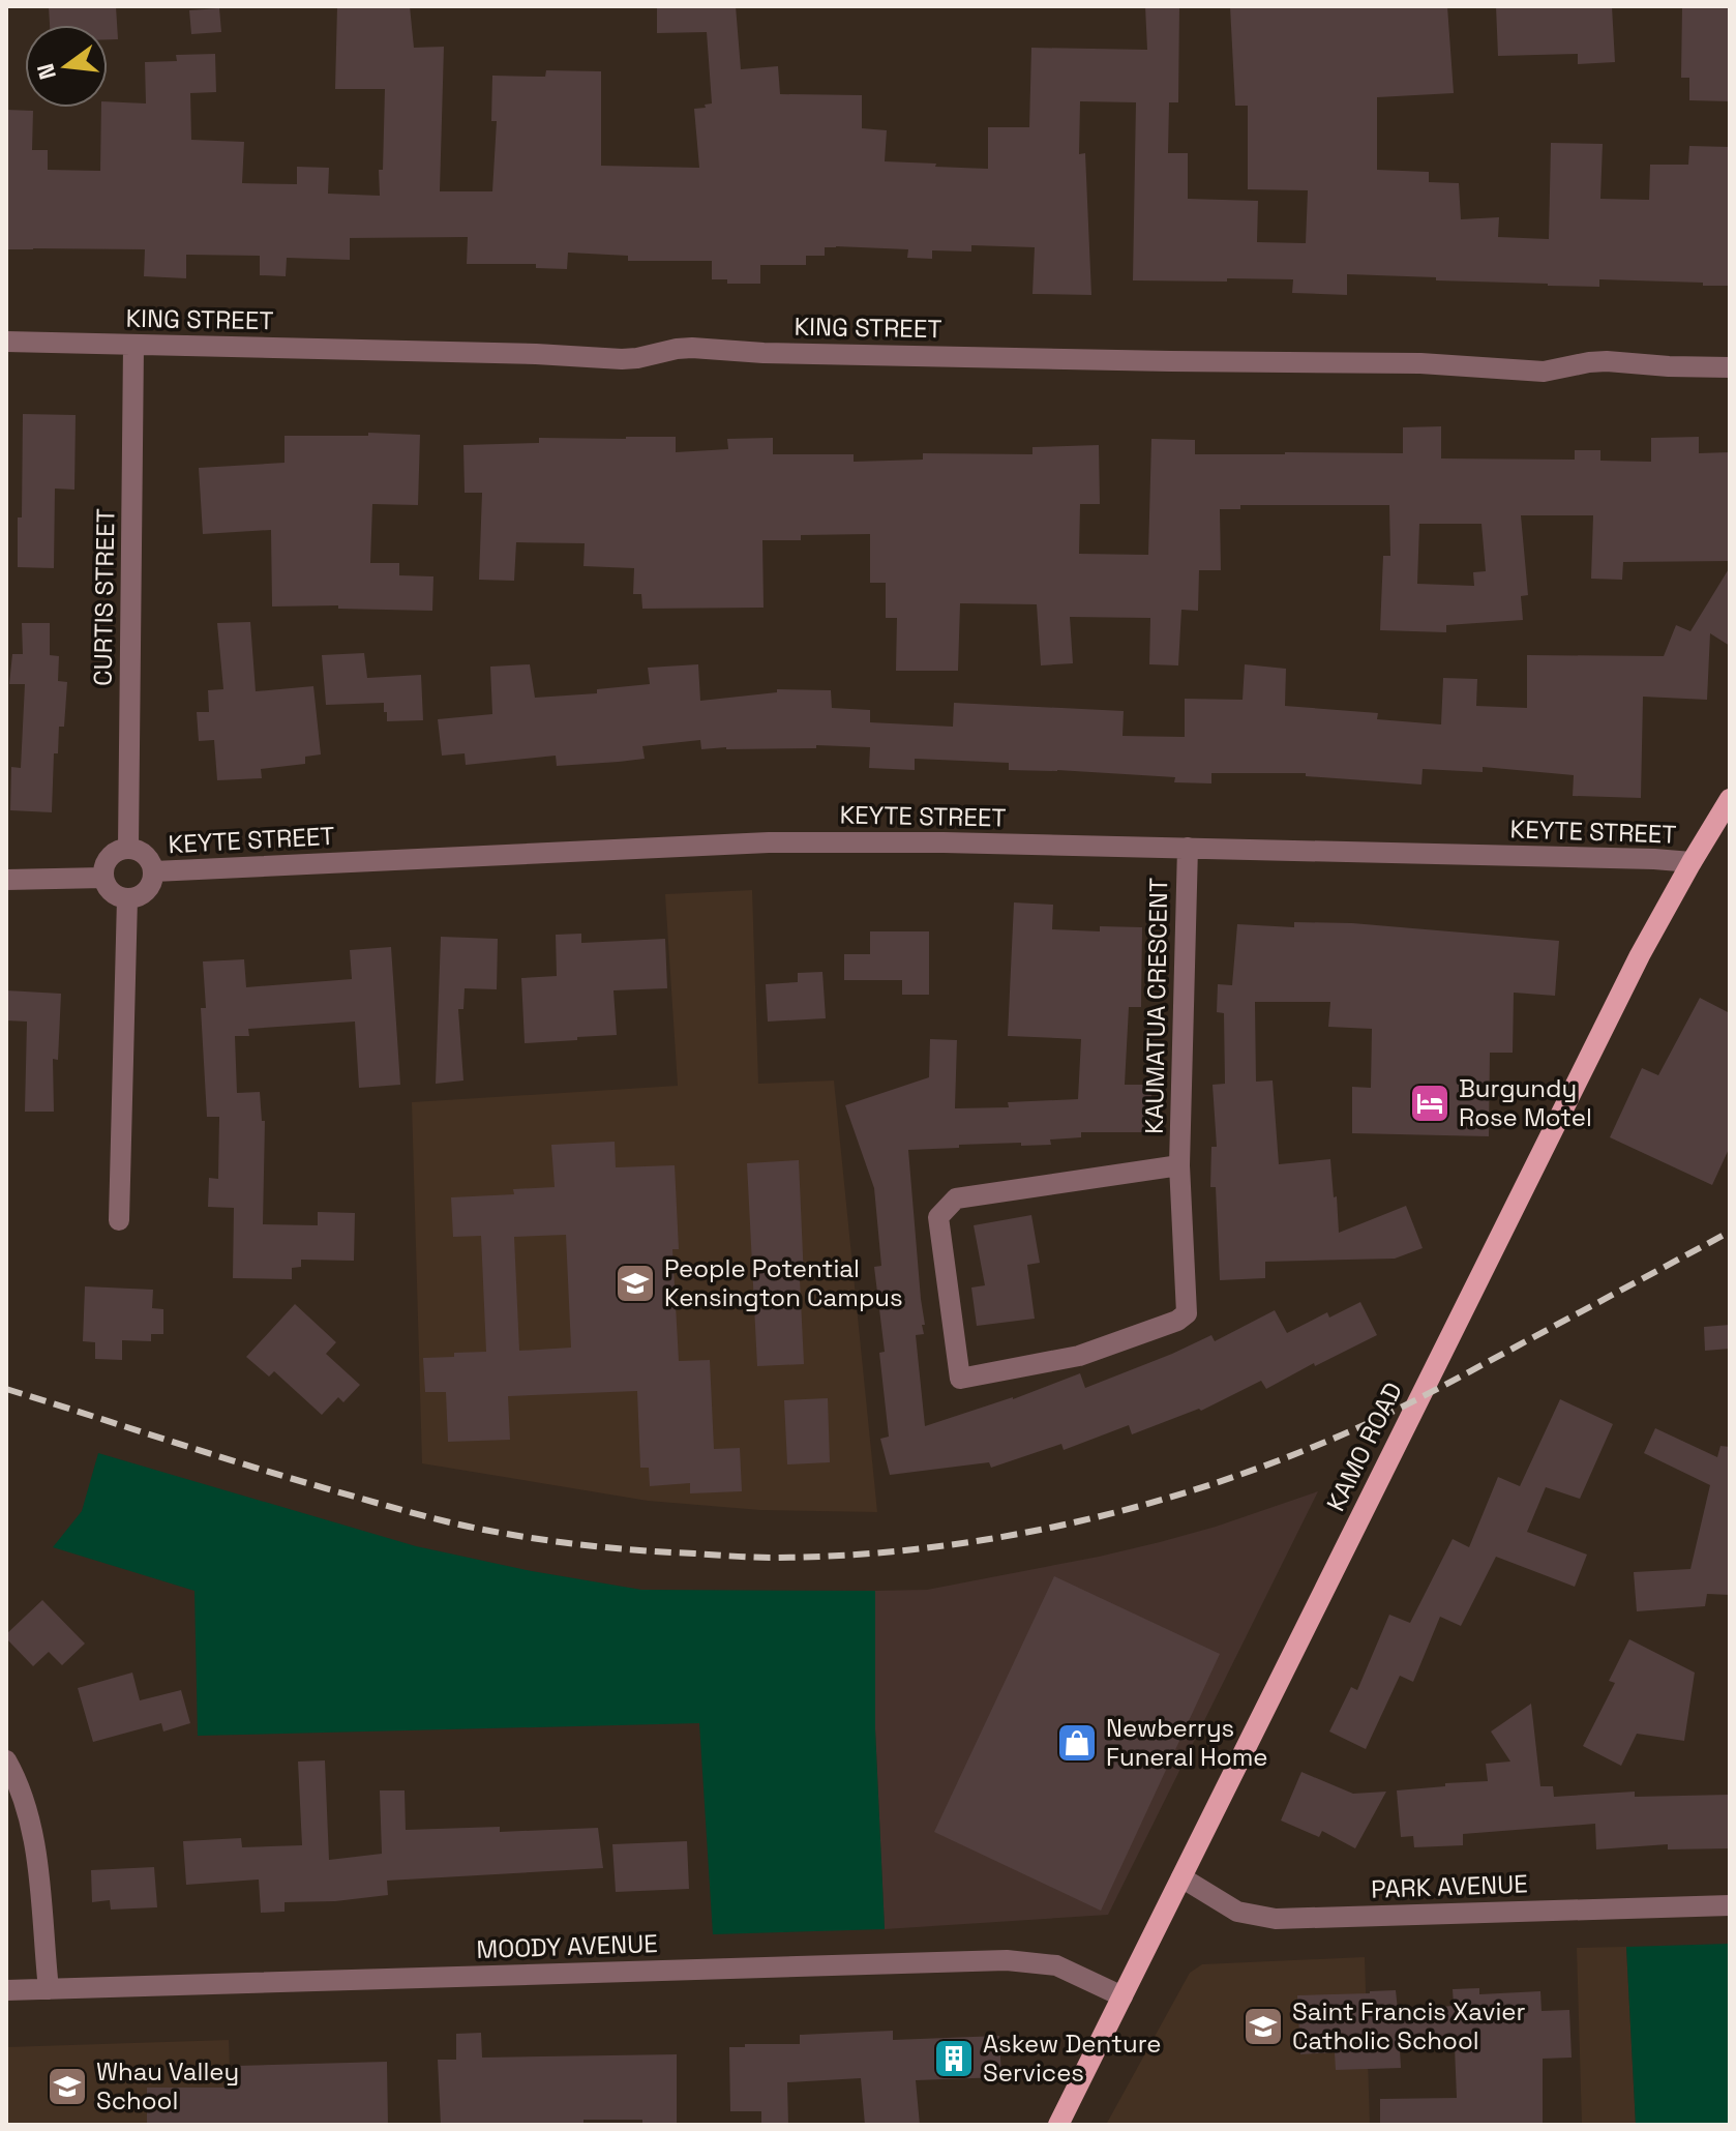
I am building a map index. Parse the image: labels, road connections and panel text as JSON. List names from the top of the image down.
{
  "streets": {
    "main road": ["KAMO ROAD"],
    "street": [
      "KING STREET",
      "CURTIS STREET",
      "KEYTE STREET",
      "KAUMATUA CRESCENT",
      "PARK AVENUE",
      "MOODY AVENUE"
    ]
  },
  "crossings": [
    ["KING STREET", "CURTIS STREET"],
    ["CURTIS STREET", "KEYTE STREET"],
    ["KEYTE STREET", "KAUMATUA CRESCENT"],
    ["KEYTE STREET", "KAMO ROAD"],
    ["KAMO ROAD", "PARK AVENUE"],
    ["KAMO ROAD", "MOODY AVENUE"]
  ],
  "places": {
    "hotel": ["Burgundy Rose Motel"],
    "school or university": ["People Potential Kensington Campus", "Saint Francis Xavier Catholic School", "Whau Valley School"],
    "shop": ["Newberrys Funeral Home"],
    "building": ["Askew Denture Services"]
  },
  "north": "left"
}
